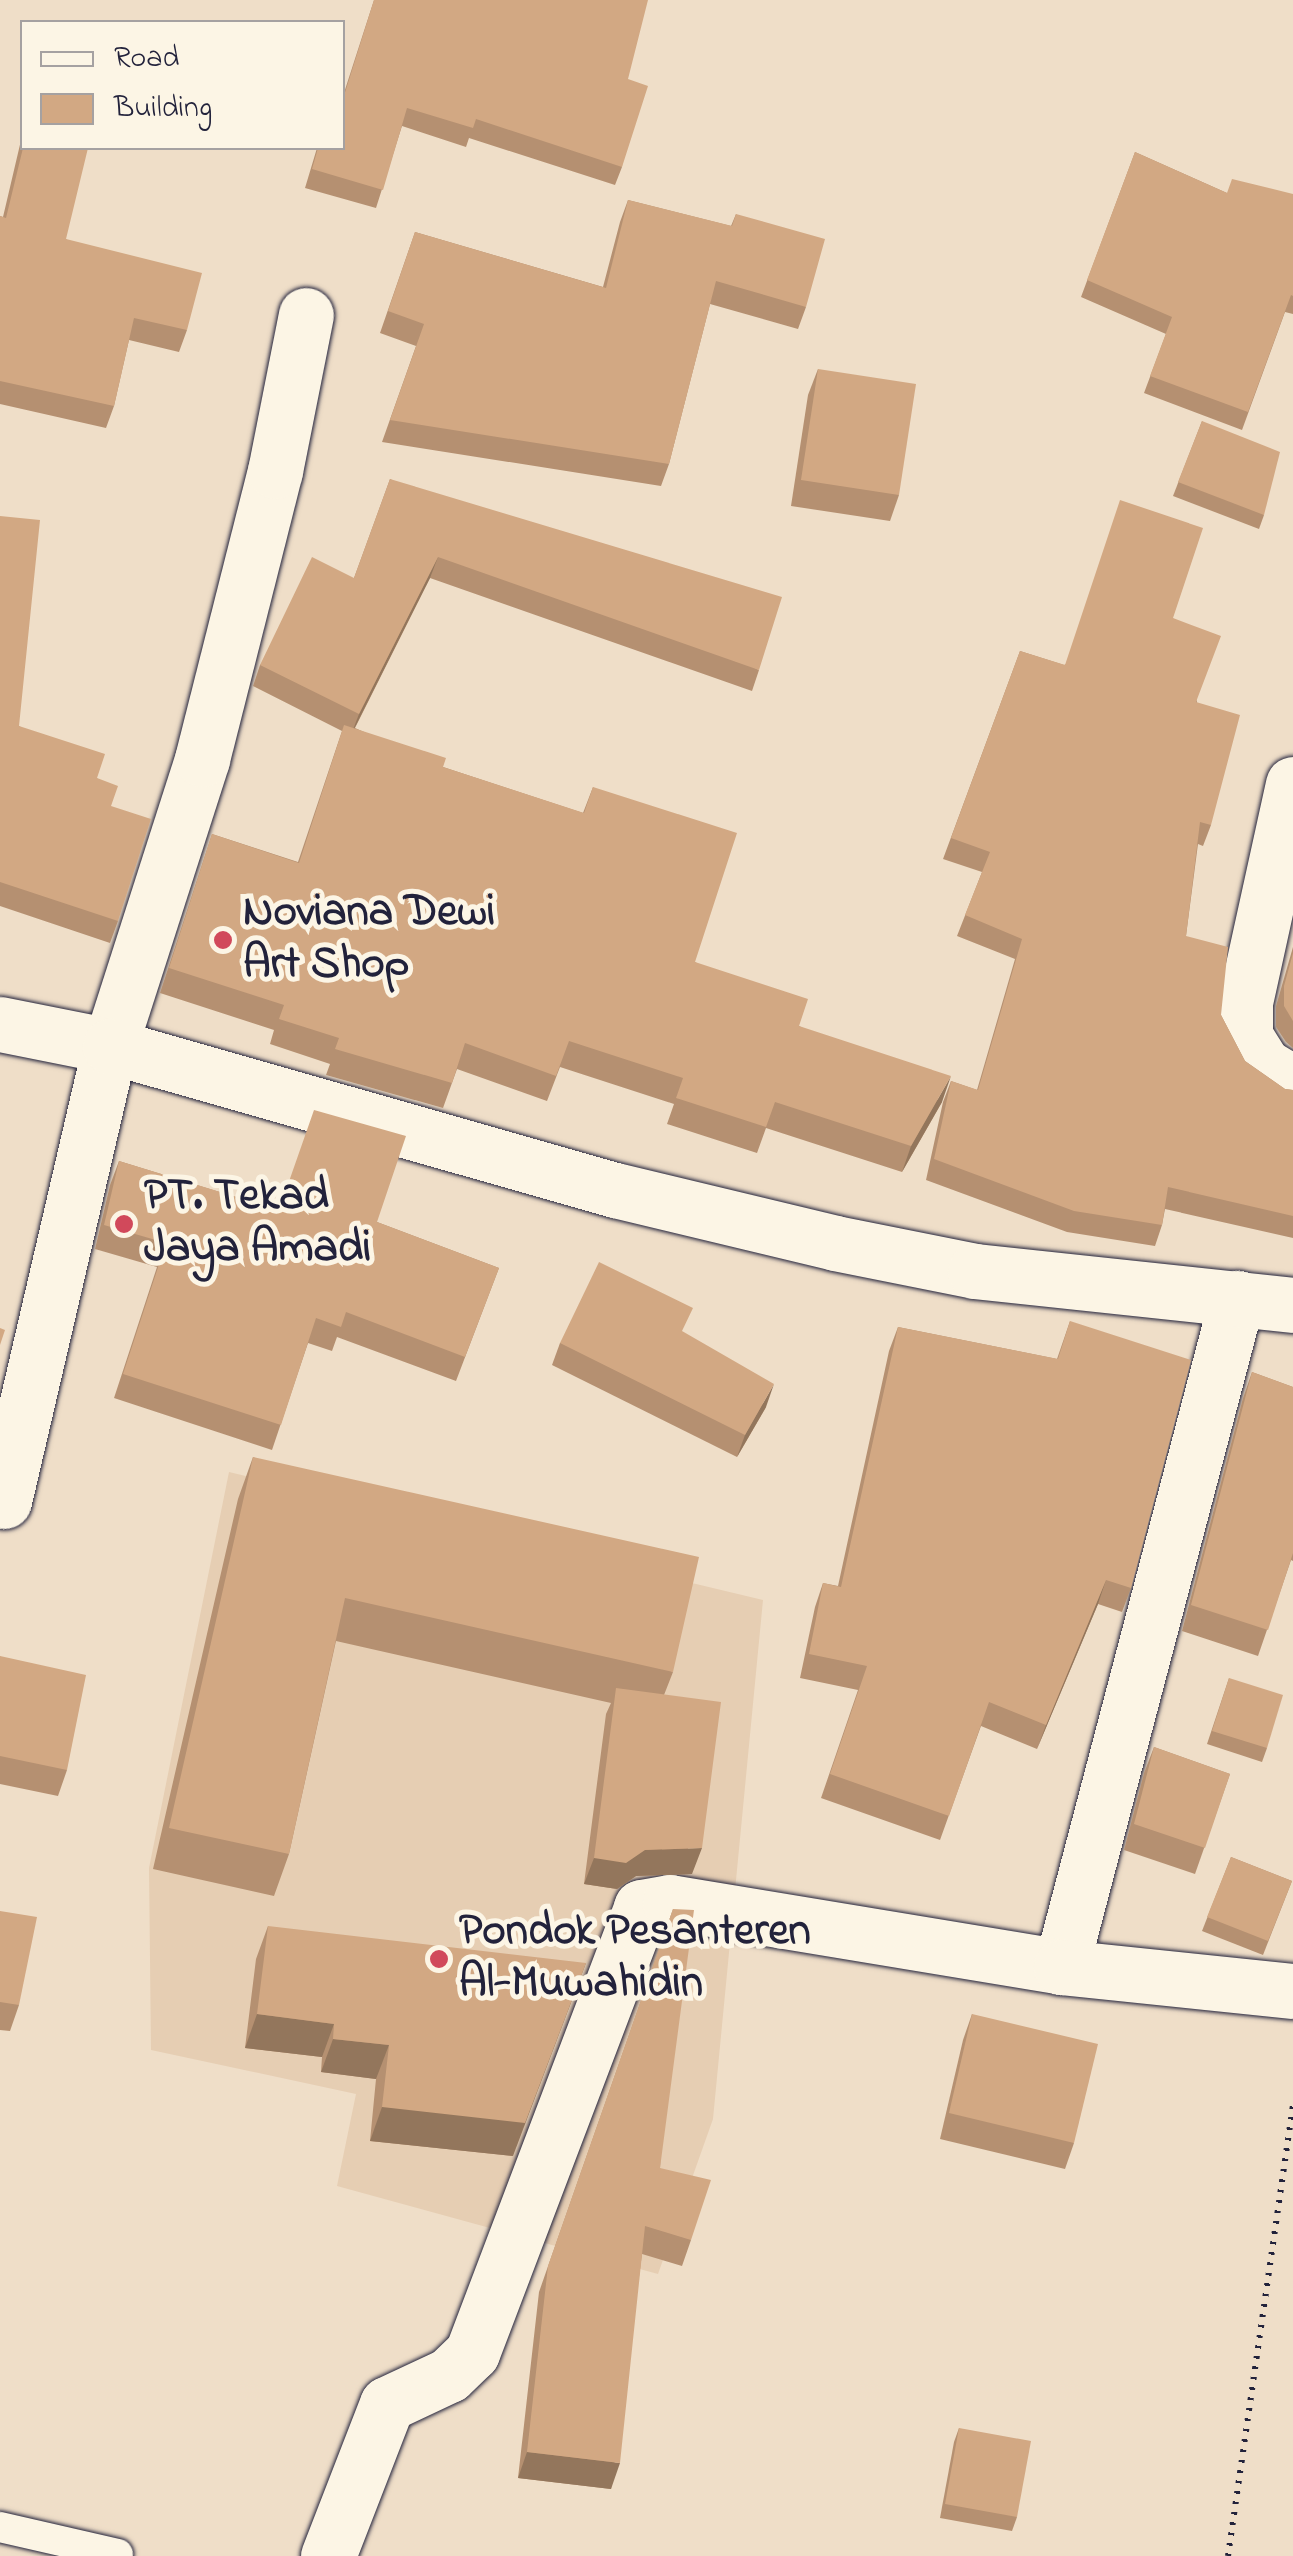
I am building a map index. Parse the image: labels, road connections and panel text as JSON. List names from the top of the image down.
{
  "places": ["Noviana Dewi Art Shop", "PT. Tekad Jaya Amadi", "Pondok Pesanteren Al-Muwahidin"],
  "legend": ["Road", "Building"]
}
